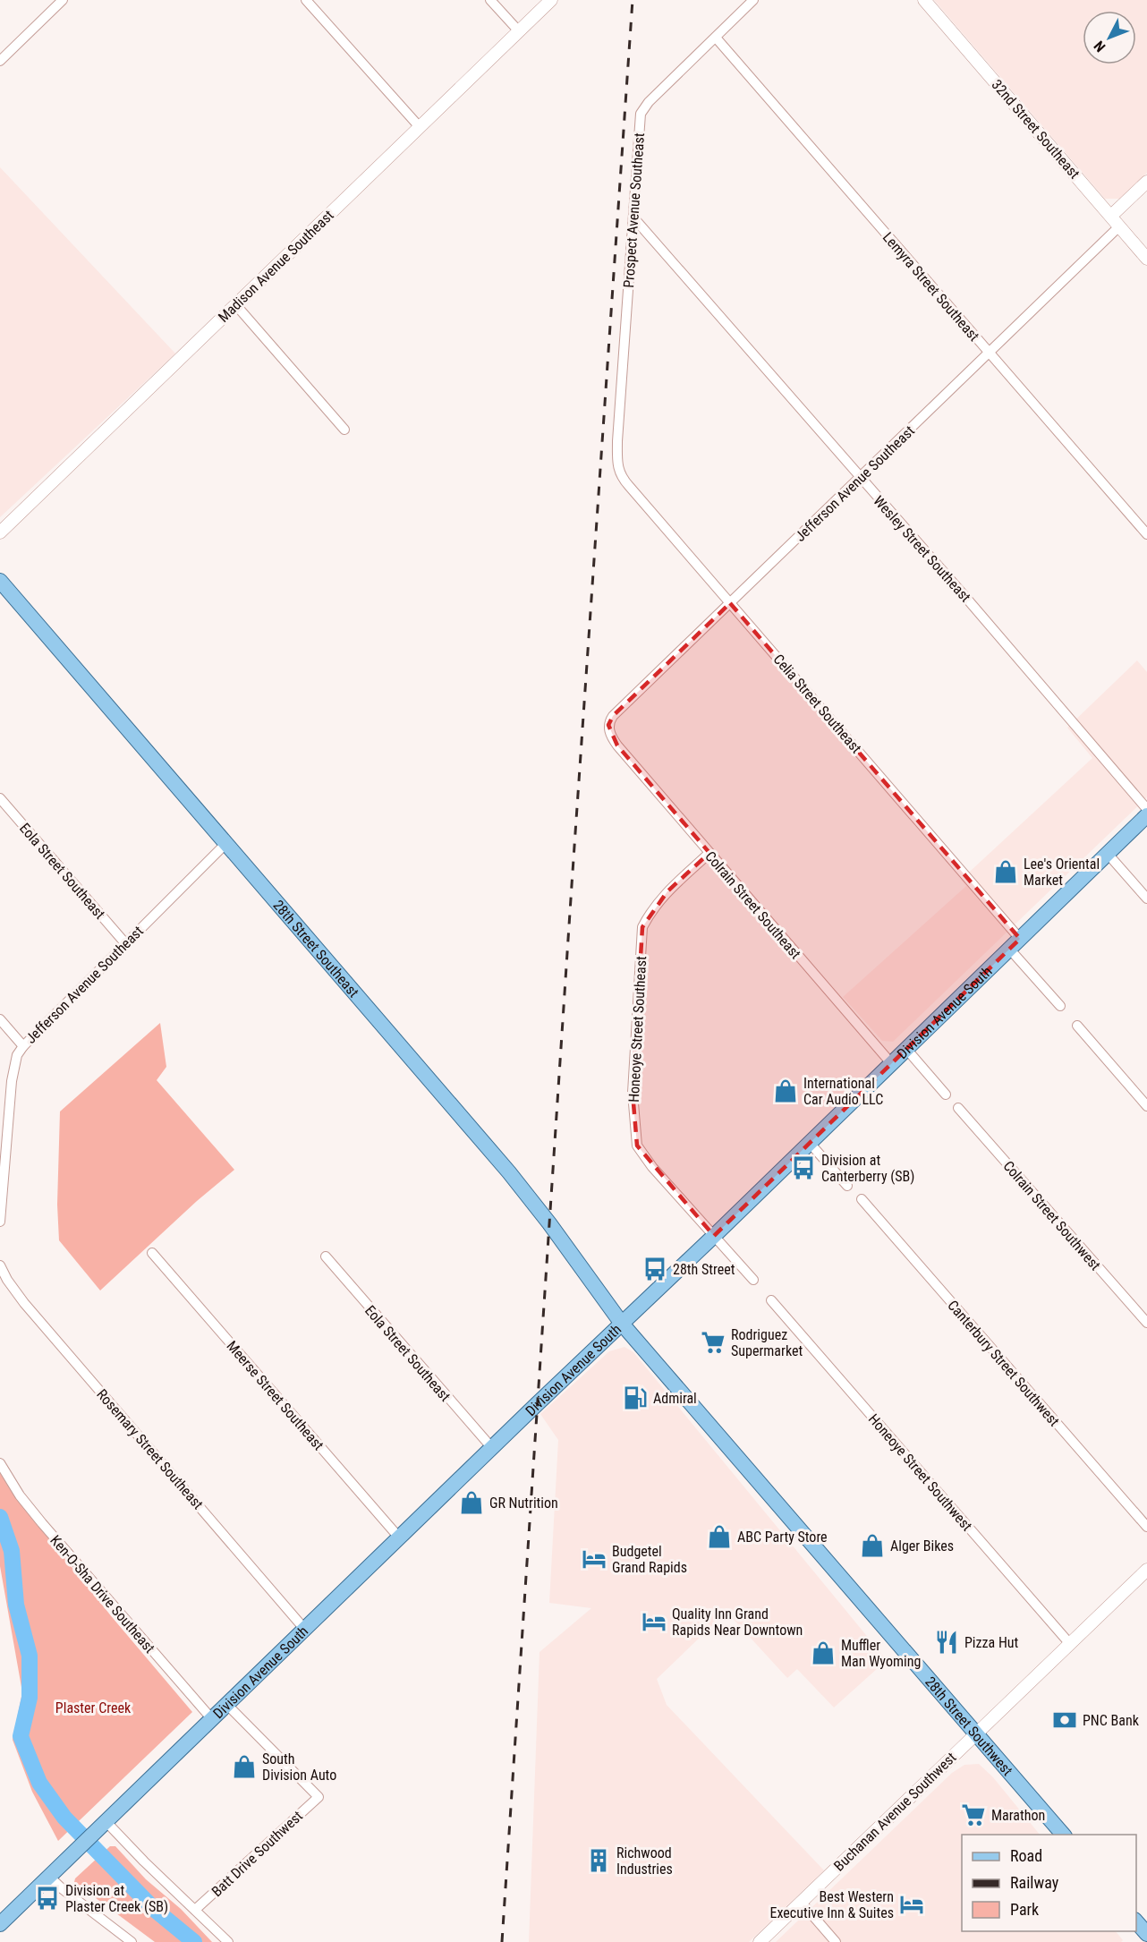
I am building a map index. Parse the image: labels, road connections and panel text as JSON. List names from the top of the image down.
{
  "streets": {
    "main road": ["28th Street Southeast", "Division Avenue South", "28th Street Southwest"],
    "street": [
      "32nd Street Southeast",
      "Prospect Avenue Southeast",
      "Madison Avenue Southeast",
      "Lemyra Street Southeast",
      "Jefferson Avenue Southeast",
      "Wesley Street Southeast",
      "Celia Street Southeast",
      "Eola Street Southeast",
      "Colrain Street Southeast",
      "Honeoye Street Southeast",
      "Colrain Street Southwest",
      "Canterbury Street Southwest",
      "Meerse Street Southeast",
      "Rosemary Street Southeast",
      "Honeoye Street Southwest",
      "Ken-O-Sha Drive Southeast",
      "Buchanan Avenue Southwest",
      "Batt Drive Southwest"
    ]
  },
  "crossings": [
    ["32nd Street Southeast", "Jefferson Avenue Southeast"],
    ["Prospect Avenue Southeast", "Lemyra Street Southeast"],
    ["Prospect Avenue Southeast", "Wesley Street Southeast"],
    ["Prospect Avenue Southeast", "Celia Street Southeast"],
    ["Lemyra Street Southeast", "Jefferson Avenue Southeast"],
    ["Jefferson Avenue Southeast", "Wesley Street Southeast"],
    ["Jefferson Avenue Southeast", "Celia Street Southeast"],
    ["Jefferson Avenue Southeast", "Eola Street Southeast"],
    ["Jefferson Avenue Southeast", "Colrain Street Southeast"],
    ["Jefferson Avenue Southeast", "28th Street Southeast"],
    ["Celia Street Southeast", "Division Avenue South"],
    ["Eola Street Southeast", "Division Avenue South"],
    ["Colrain Street Southeast", "Division Avenue South"],
    ["Colrain Street Southeast", "Honeoye Street Southeast"],
    ["28th Street Southeast", "Division Avenue South"],
    ["28th Street Southeast", "28th Street Southwest"],
    ["Division Avenue South", "Honeoye Street Southeast"],
    ["Division Avenue South", "Meerse Street Southeast"],
    ["Division Avenue South", "Rosemary Street Southeast"],
    ["Division Avenue South", "Ken-O-Sha Drive Southeast"],
    ["Division Avenue South", "28th Street Southwest"],
    ["Division Avenue South", "Batt Drive Southwest"],
    ["Honeoye Street Southwest", "Buchanan Avenue Southwest"],
    ["28th Street Southwest", "Buchanan Avenue Southwest"]
  ],
  "parks": ["Plaster Creek"],
  "places": {
    "shop": [
      "Lee's Oriental Market",
      "International Car Audio LLC",
      "GR Nutrition",
      "ABC Party Store",
      "Alger Bikes",
      "Muffler Man Wyoming",
      "South Division Auto"
    ],
    "bus stop": ["Division at Canterberry (SB)", "28th Street", "Division at Plaster Creek (SB)"],
    "supermarket": ["Rodriguez Supermarket", "Marathon"],
    "fuel station": ["Admiral"],
    "hotel": ["Budgetel Grand Rapids", "Quality Inn Grand Rapids Near Downtown", "Best Western Executive Inn & Suites"],
    "restaurant": ["Pizza Hut"],
    "bank": ["PNC Bank"],
    "building": ["Richwood Industries"]
  },
  "legend": ["Road", "Railway", "Park"],
  "north": "bottom left"
}
